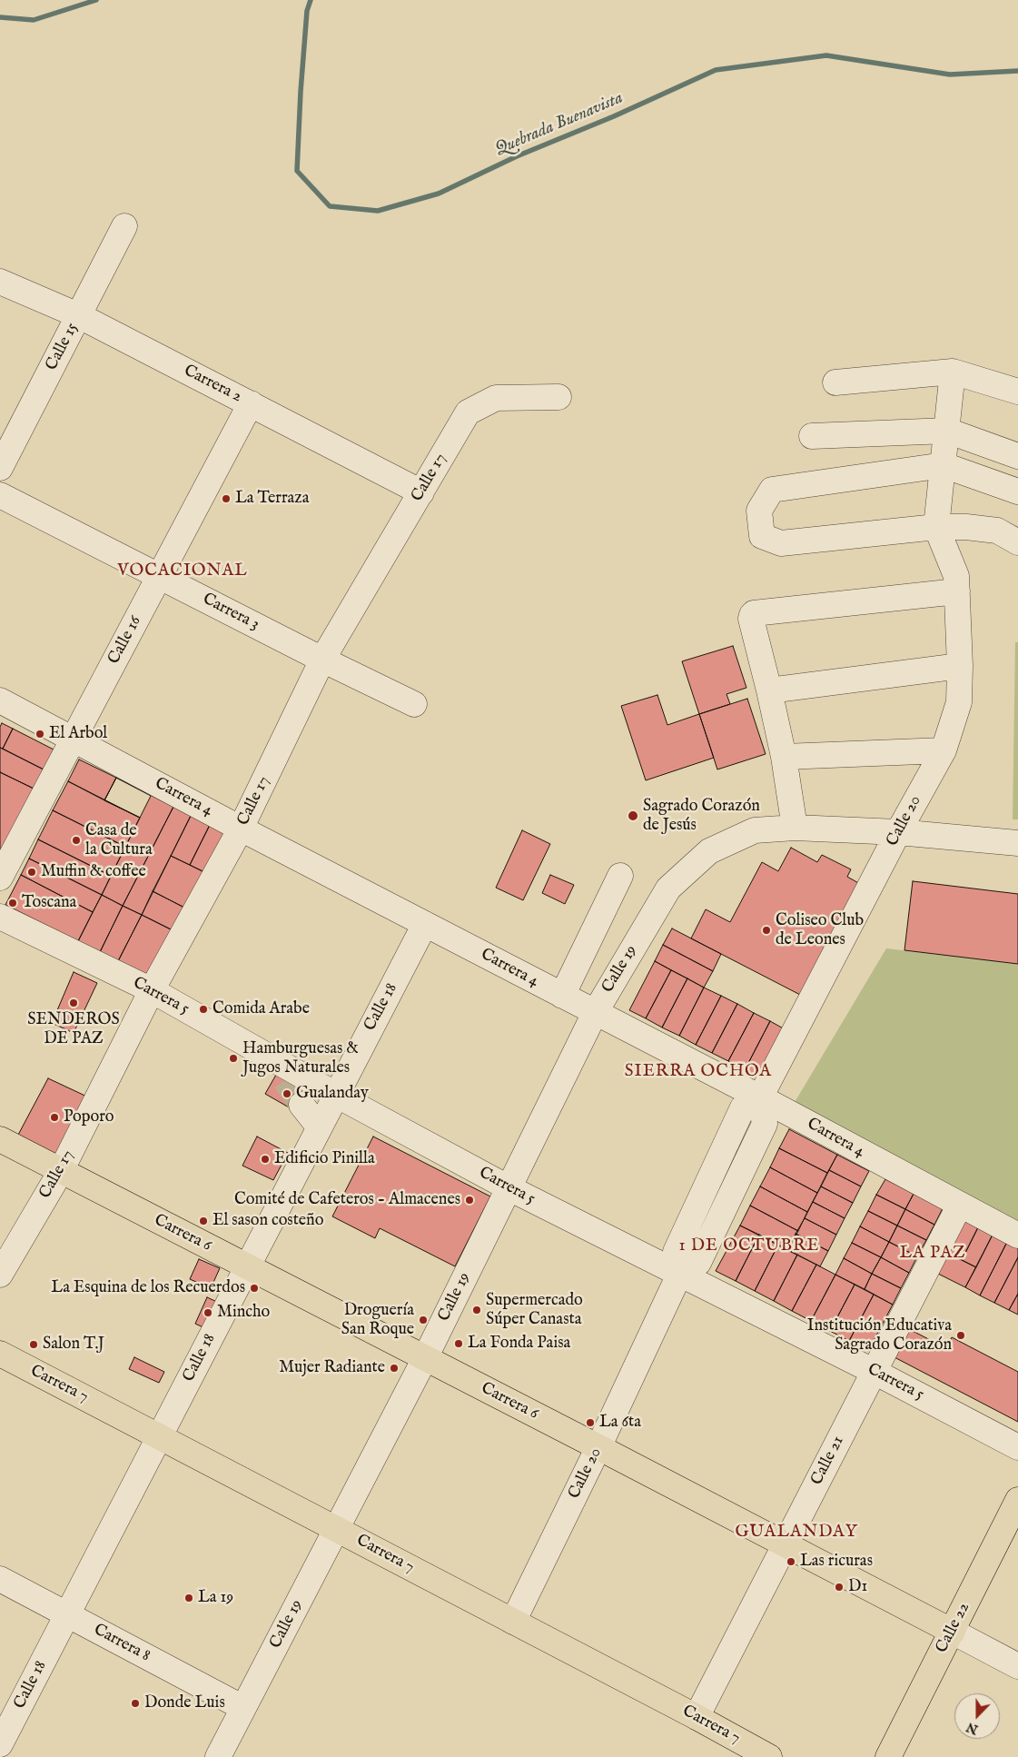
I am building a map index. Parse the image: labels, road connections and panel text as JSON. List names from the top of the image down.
{
  "streets": {
    "main road": ["Carrera 6", "Carrera 7", "Calle 22"],
    "street": [
      "Calle 15",
      "Carrera 2",
      "Calle 17",
      "Carrera 3",
      "Calle 16",
      "Carrera 4",
      "Calle 20",
      "Calle 19",
      "Carrera 5",
      "Calle 18",
      "Calle 21",
      "Carrera 8"
    ]
  },
  "crossings": [
    ["Calle 15", "Carrera 2"],
    ["Carrera 2", "Calle 17"],
    ["Carrera 2", "Calle 16"],
    ["Calle 17", "Carrera 3"],
    ["Calle 17", "Carrera 4"],
    ["Calle 17", "Carrera 5"],
    ["Calle 17", "Carrera 6"],
    ["Carrera 3", "Calle 16"],
    ["Calle 16", "Carrera 4"],
    ["Carrera 4", "Calle 20"],
    ["Carrera 4", "Calle 19"],
    ["Carrera 4", "Calle 18"],
    ["Carrera 4", "Calle 21"],
    ["Calle 20", "Calle 19"],
    ["Calle 20", "Carrera 5"],
    ["Calle 20", "Carrera 6"],
    ["Calle 20", "Carrera 7"],
    ["Calle 19", "Carrera 5"],
    ["Calle 19", "Carrera 6"],
    ["Calle 19", "Carrera 7"],
    ["Calle 19", "Carrera 8"],
    ["Carrera 5", "Calle 18"],
    ["Carrera 5", "Calle 21"],
    ["Calle 18", "Carrera 6"],
    ["Calle 18", "Carrera 7"],
    ["Calle 18", "Carrera 8"],
    ["Carrera 6", "Calle 21"],
    ["Carrera 6", "Calle 22"],
    ["Carrera 7", "Calle 21"]
  ],
  "districts": [
    "VOCACIONAL",
    "SIERRA OCHOA",
    "1 DE OCTUBRE",
    "LA PAZ",
    "GUALANDAY"
  ],
  "water": ["Quebrada Buenavista"],
  "places": [
    "La Terraza",
    "El Arbol",
    "Sagrado Corazón de Jesús",
    "Casa de la Cultura",
    "Muffin & coffee",
    "Toscana",
    "Coliseo Club de Leones",
    "SENDEROS DE PAZ",
    "Comida Arabe",
    "Hamburguesas & Jugos Naturales",
    "Gualanday",
    "Poporo",
    "Edificio Pinilla",
    "Comité de Cafeteros - Almacenes",
    "El sason costeño",
    "La Esquina de los Recuerdos",
    "Supermercado Súper Canasta",
    "Mincho",
    "Droguería San Roque",
    "Institución Educativa Sagrado Corazón",
    "La Fonda Paisa",
    "Salon T.J",
    "Mujer Radiante",
    "La 6ta",
    "Las ricuras",
    "D1",
    "La 19",
    "Donde Luis"
  ],
  "north": "bottom"
}
